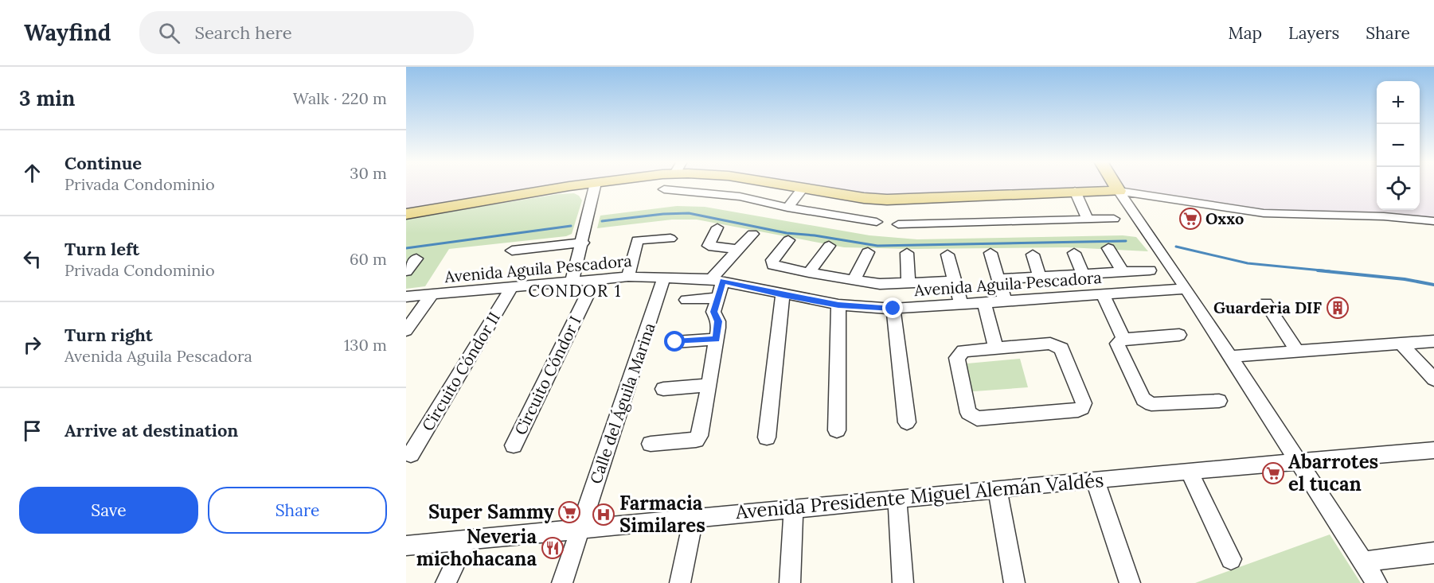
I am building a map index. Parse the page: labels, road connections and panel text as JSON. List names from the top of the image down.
{
  "streets": {
    "street": [
      "Avenida Aguila Pescadora",
      "Circuito Cóndor II",
      "Circuito Cóndor I",
      "Calle del Águila Marina",
      "Avenida Presidente Miguel Alemán Valdés"
    ]
  },
  "crossings": [
    ["Avenida Aguila Pescadora", "Circuito Cóndor II"],
    ["Avenida Aguila Pescadora", "Circuito Cóndor I"],
    ["Avenida Aguila Pescadora", "Calle del Águila Marina"],
    ["Calle del Águila Marina", "Avenida Presidente Miguel Alemán Valdés"]
  ],
  "districts": ["CONDOR 1"],
  "places": {
    "supermarket": ["Oxxo", "Abarrotes el tucan", "Super Sammy"],
    "building": ["Guarderia DIF"],
    "hospital": ["Farmacia Similares"],
    "restaurant": ["Neveria michohacana"]
  },
  "page": {
    "header": "Wayfind",
    "search": "Search here",
    "nav": ["Map", "Layers", "Share"],
    "heading": ["3 min", "Walk · 220 m"],
    "map_buttons": ["+", "−"],
    "list": [
      ["Continue", "Privada Condominio", "30 m"],
      ["Turn left", "Privada Condominio", "60 m"],
      ["Turn right", "Avenida Aguila Pescadora", "130 m"],
      "Arrive at destination"
    ],
    "buttons": ["Save", "Share"]
  }
}
